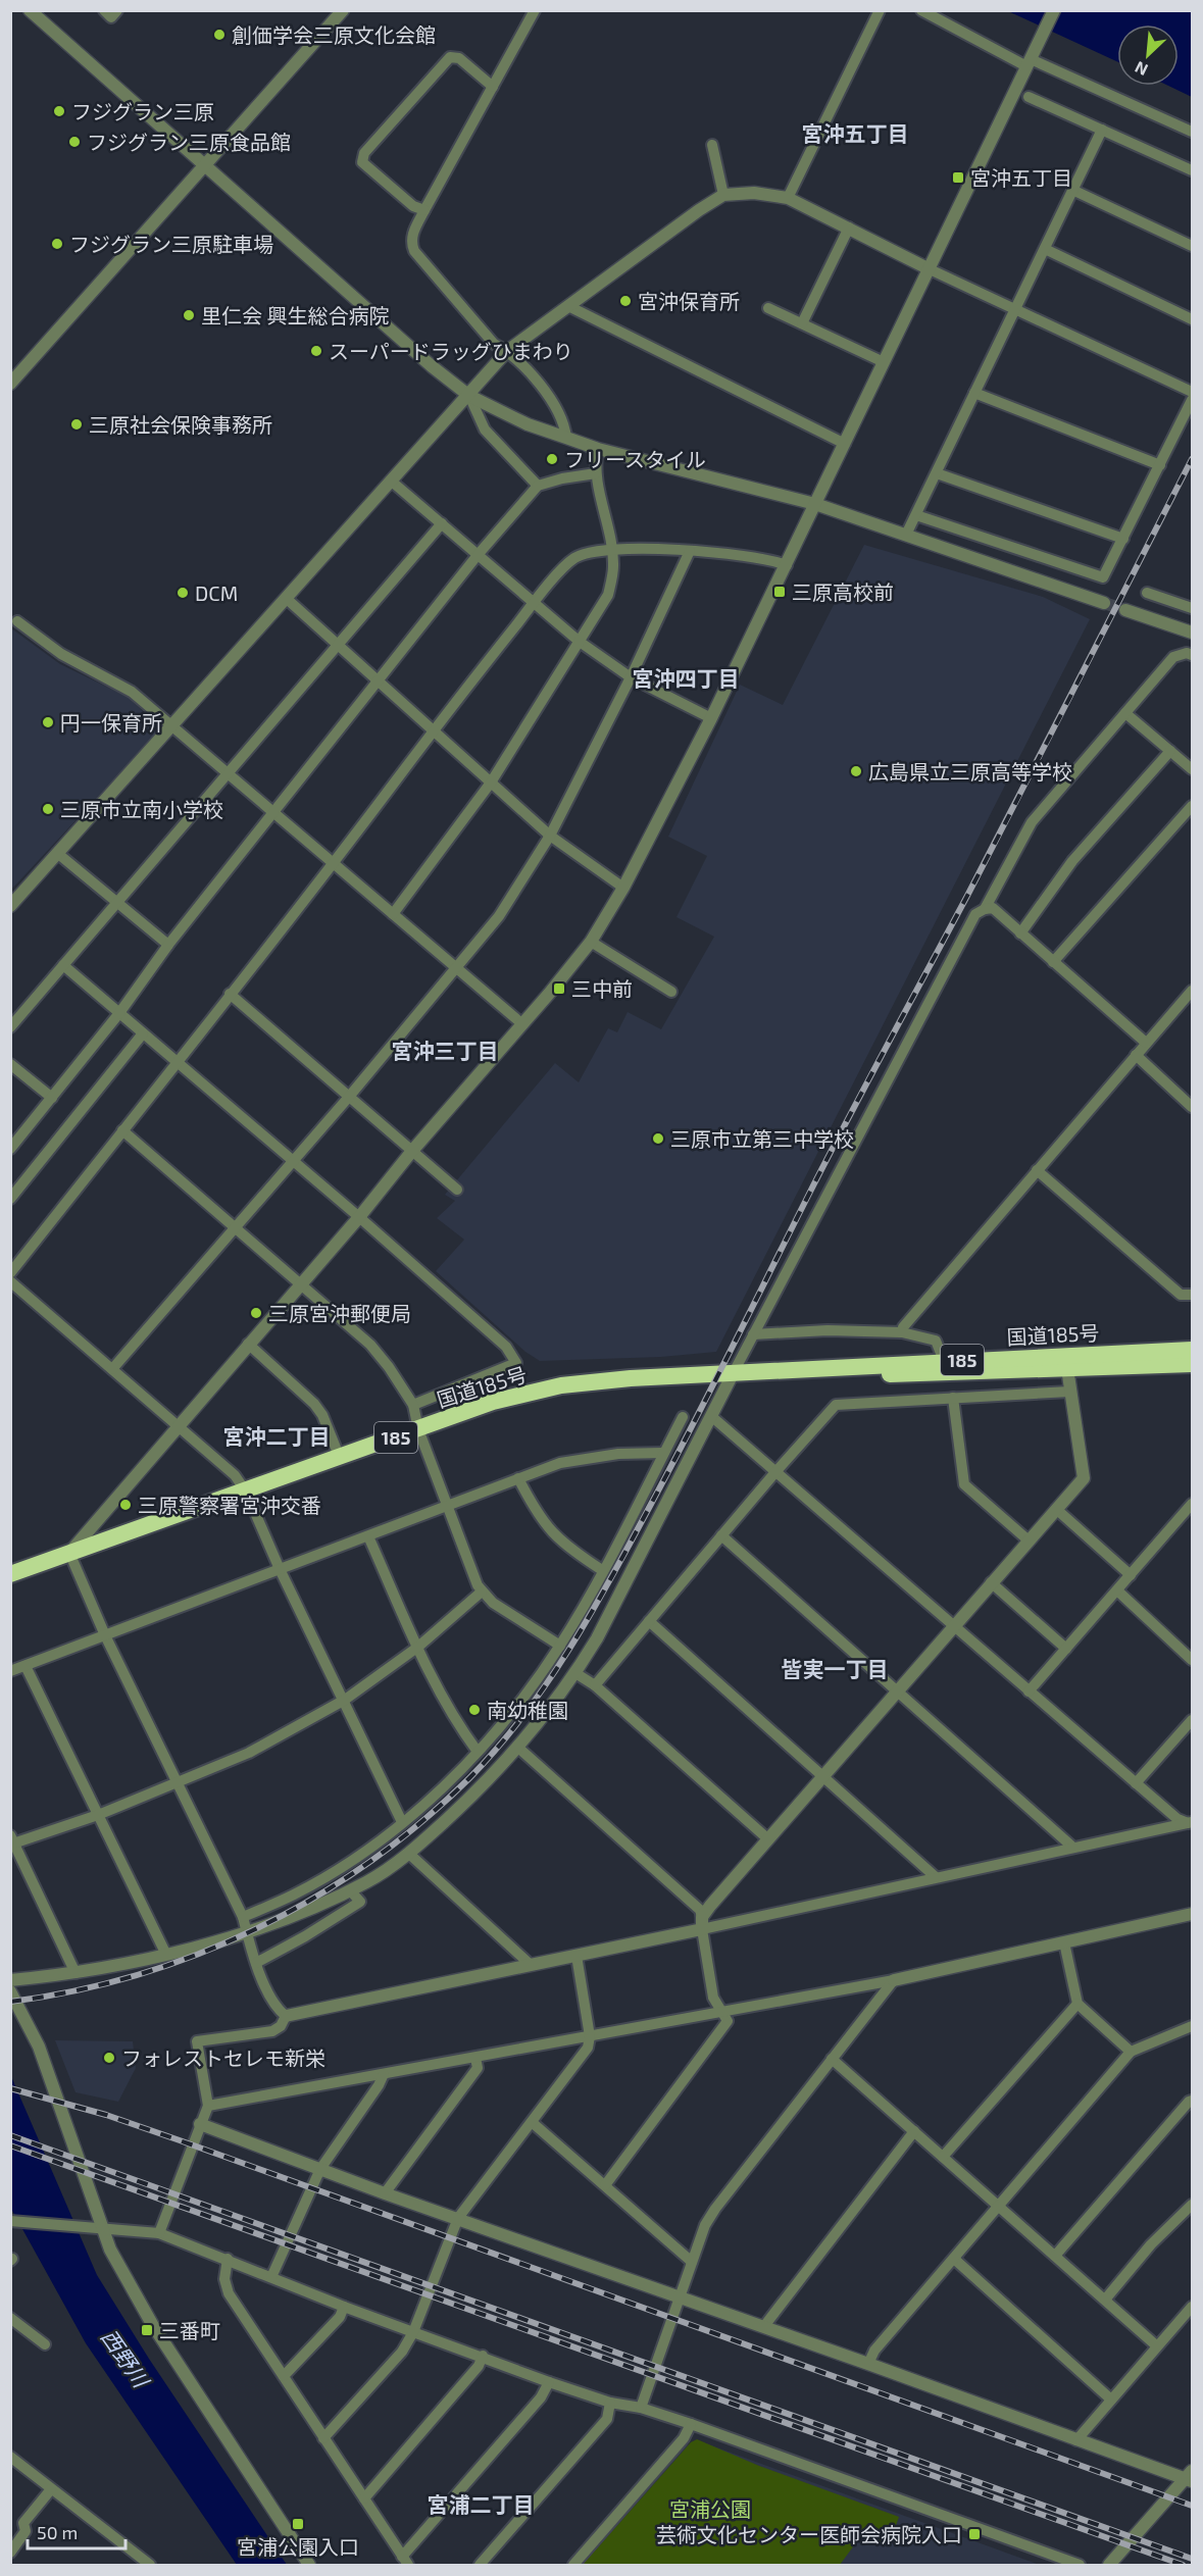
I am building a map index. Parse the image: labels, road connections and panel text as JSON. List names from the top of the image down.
{
  "streets": {
    "highway": ["国道185号", "185"]
  },
  "districts": [
    "宮沖五丁目",
    "宮沖四丁目",
    "宮沖三丁目",
    "宮沖二丁目",
    "皆実一丁目",
    "宮浦二丁目"
  ],
  "water": ["西野川"],
  "parks": ["宮浦公園"],
  "places": {
    "other": [
      "創価学会三原文化会館",
      "フジグラン三原",
      "フジグラン三原食品館",
      "フジグラン三原駐車場",
      "宮沖保育所",
      "里仁会 興生総合病院",
      "スーパードラッグひまわり",
      "三原社会保険事務所",
      "フリースタイル",
      "DCM",
      "円一保育所",
      "広島県立三原高等学校",
      "三原市立南小学校",
      "三原市立第三中学校",
      "三原宮沖郵便局",
      "三原警察署宮沖交番",
      "南幼稚園",
      "フォレストセレモ新栄"
    ],
    "transit": [
      "宮沖五丁目",
      "三原高校前",
      "三中前",
      "三番町",
      "宮浦公園入口",
      "芸術文化センター医師会病院入口"
    ]
  },
  "scale_bar": "50 m",
  "north": "bottom left"
}
